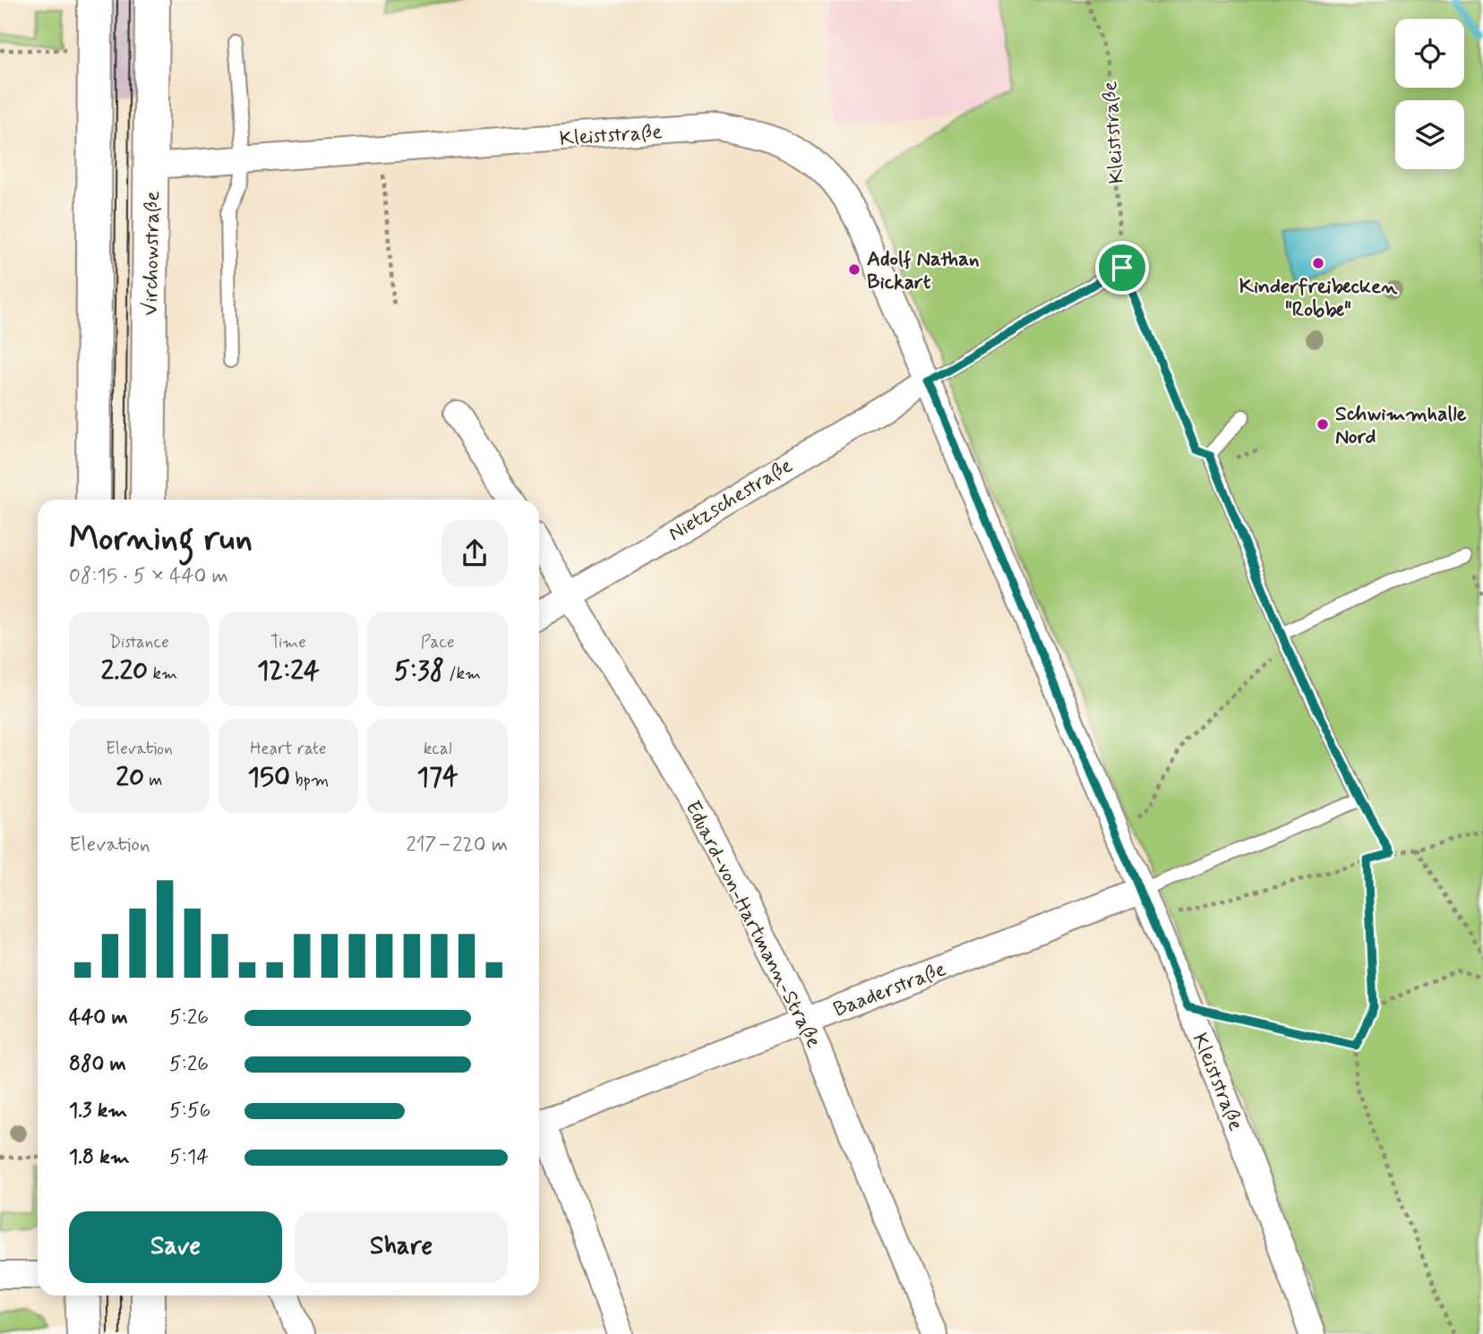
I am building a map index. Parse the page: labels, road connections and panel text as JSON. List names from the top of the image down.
{
  "streets": {
    "main road": ["Virchowstraße"],
    "street": [
      "Kleiststraße",
      "Nietzschestraße",
      "Eduard-von-Hartmann-Straße",
      "Baaderstraße"
    ]
  },
  "crossings": [
    ["Kleiststraße", "Virchowstraße"],
    ["Kleiststraße", "Nietzschestraße"],
    ["Kleiststraße", "Baaderstraße"],
    ["Nietzschestraße", "Eduard-von-Hartmann-Straße"],
    ["Eduard-von-Hartmann-Straße", "Baaderstraße"]
  ],
  "places": ["Kinderfreibecken \"Robbe\"", "Adolf Nathan Bickart", "Schwimmhalle Nord"],
  "page": {
    "heading": ["Morning run", "08:15 · 5 × 440 m"],
    "stats": [
      ["Distance", "2.20 km"],
      ["Time", "12:24"],
      ["Pace", "5:38 /km"],
      ["Elevation", "20 m"],
      ["Heart rate", "150 bpm"],
      ["kcal", "174"]
    ],
    "chart": ["Elevation", "217–220 m"],
    "list": [
      {
        "name": "440 m",
        "note": "5:26"
      },
      {
        "name": "880 m",
        "note": "5:26"
      },
      {
        "name": "1.3 km",
        "note": "5:56"
      },
      {
        "name": "1.8 km",
        "note": "5:14"
      }
    ],
    "buttons": ["Save", "Share"]
  }
}
